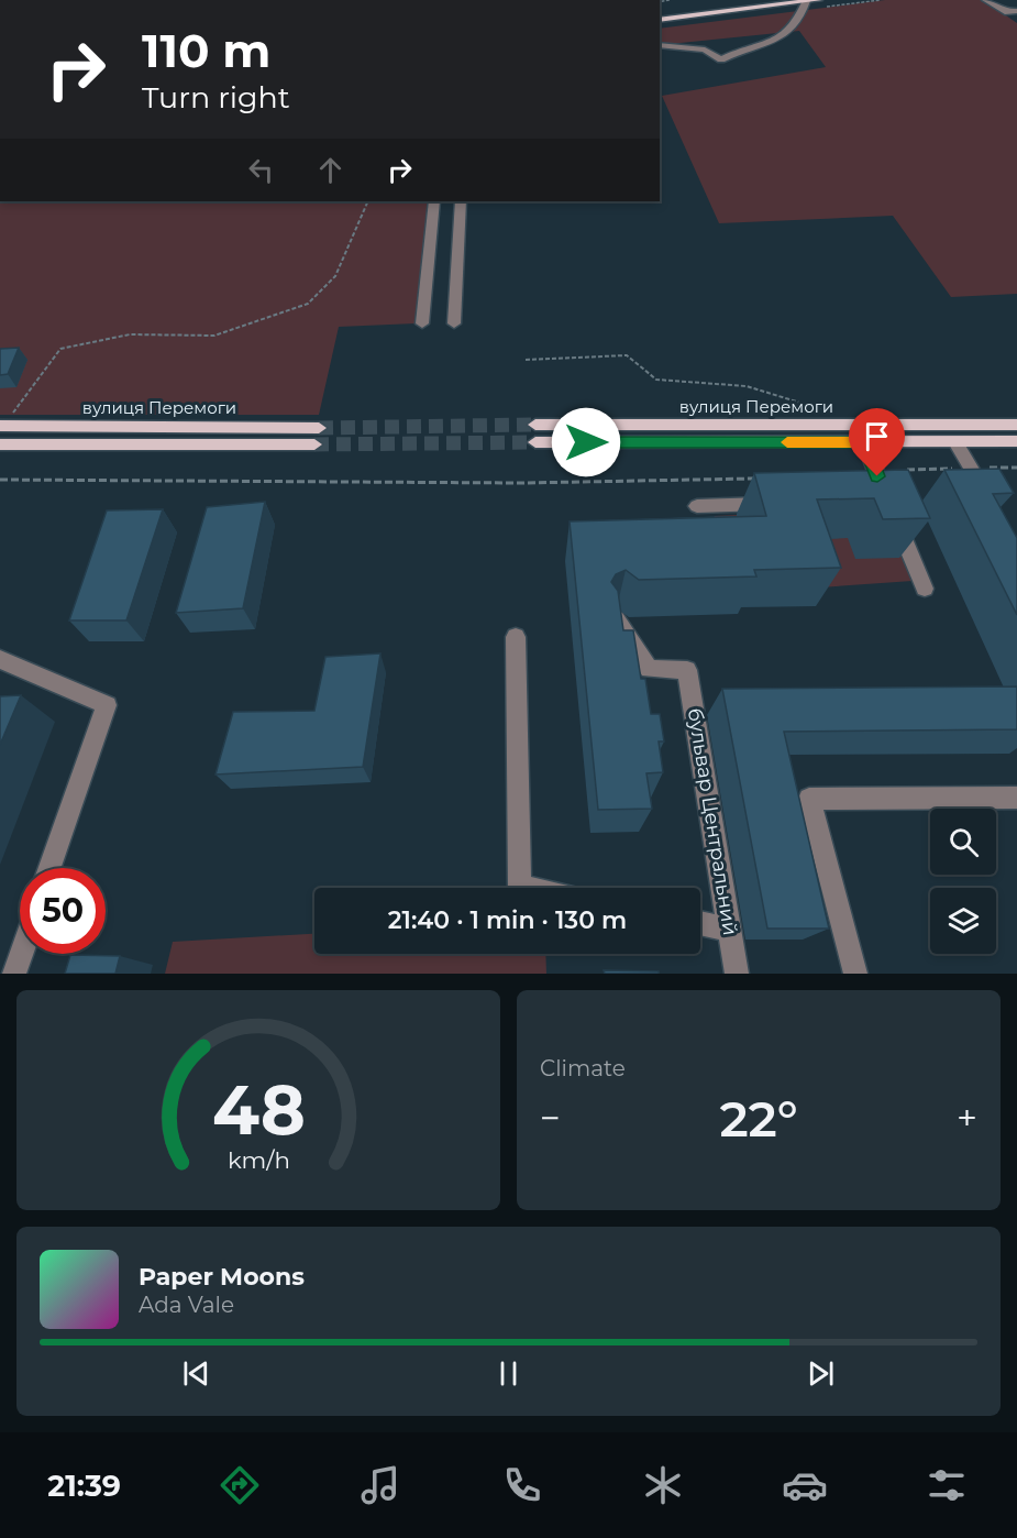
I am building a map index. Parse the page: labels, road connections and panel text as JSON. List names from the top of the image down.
{
  "streets": {
    "main road": ["вулиця Перемоги"],
    "street": ["бульвар Центральний"]
  },
  "page": {
    "turn": ["110 m", "Turn right"],
    "limit": "50",
    "trip": "21:40 · 1 min · 130 m",
    "tile": "Climate",
    "heat": ["−", "22°", "+"],
    "song": ["Paper Moons", "Ada Vale"],
    "tabs": "21:39",
    "gauge": ["48", "km/h"]
  }
}
